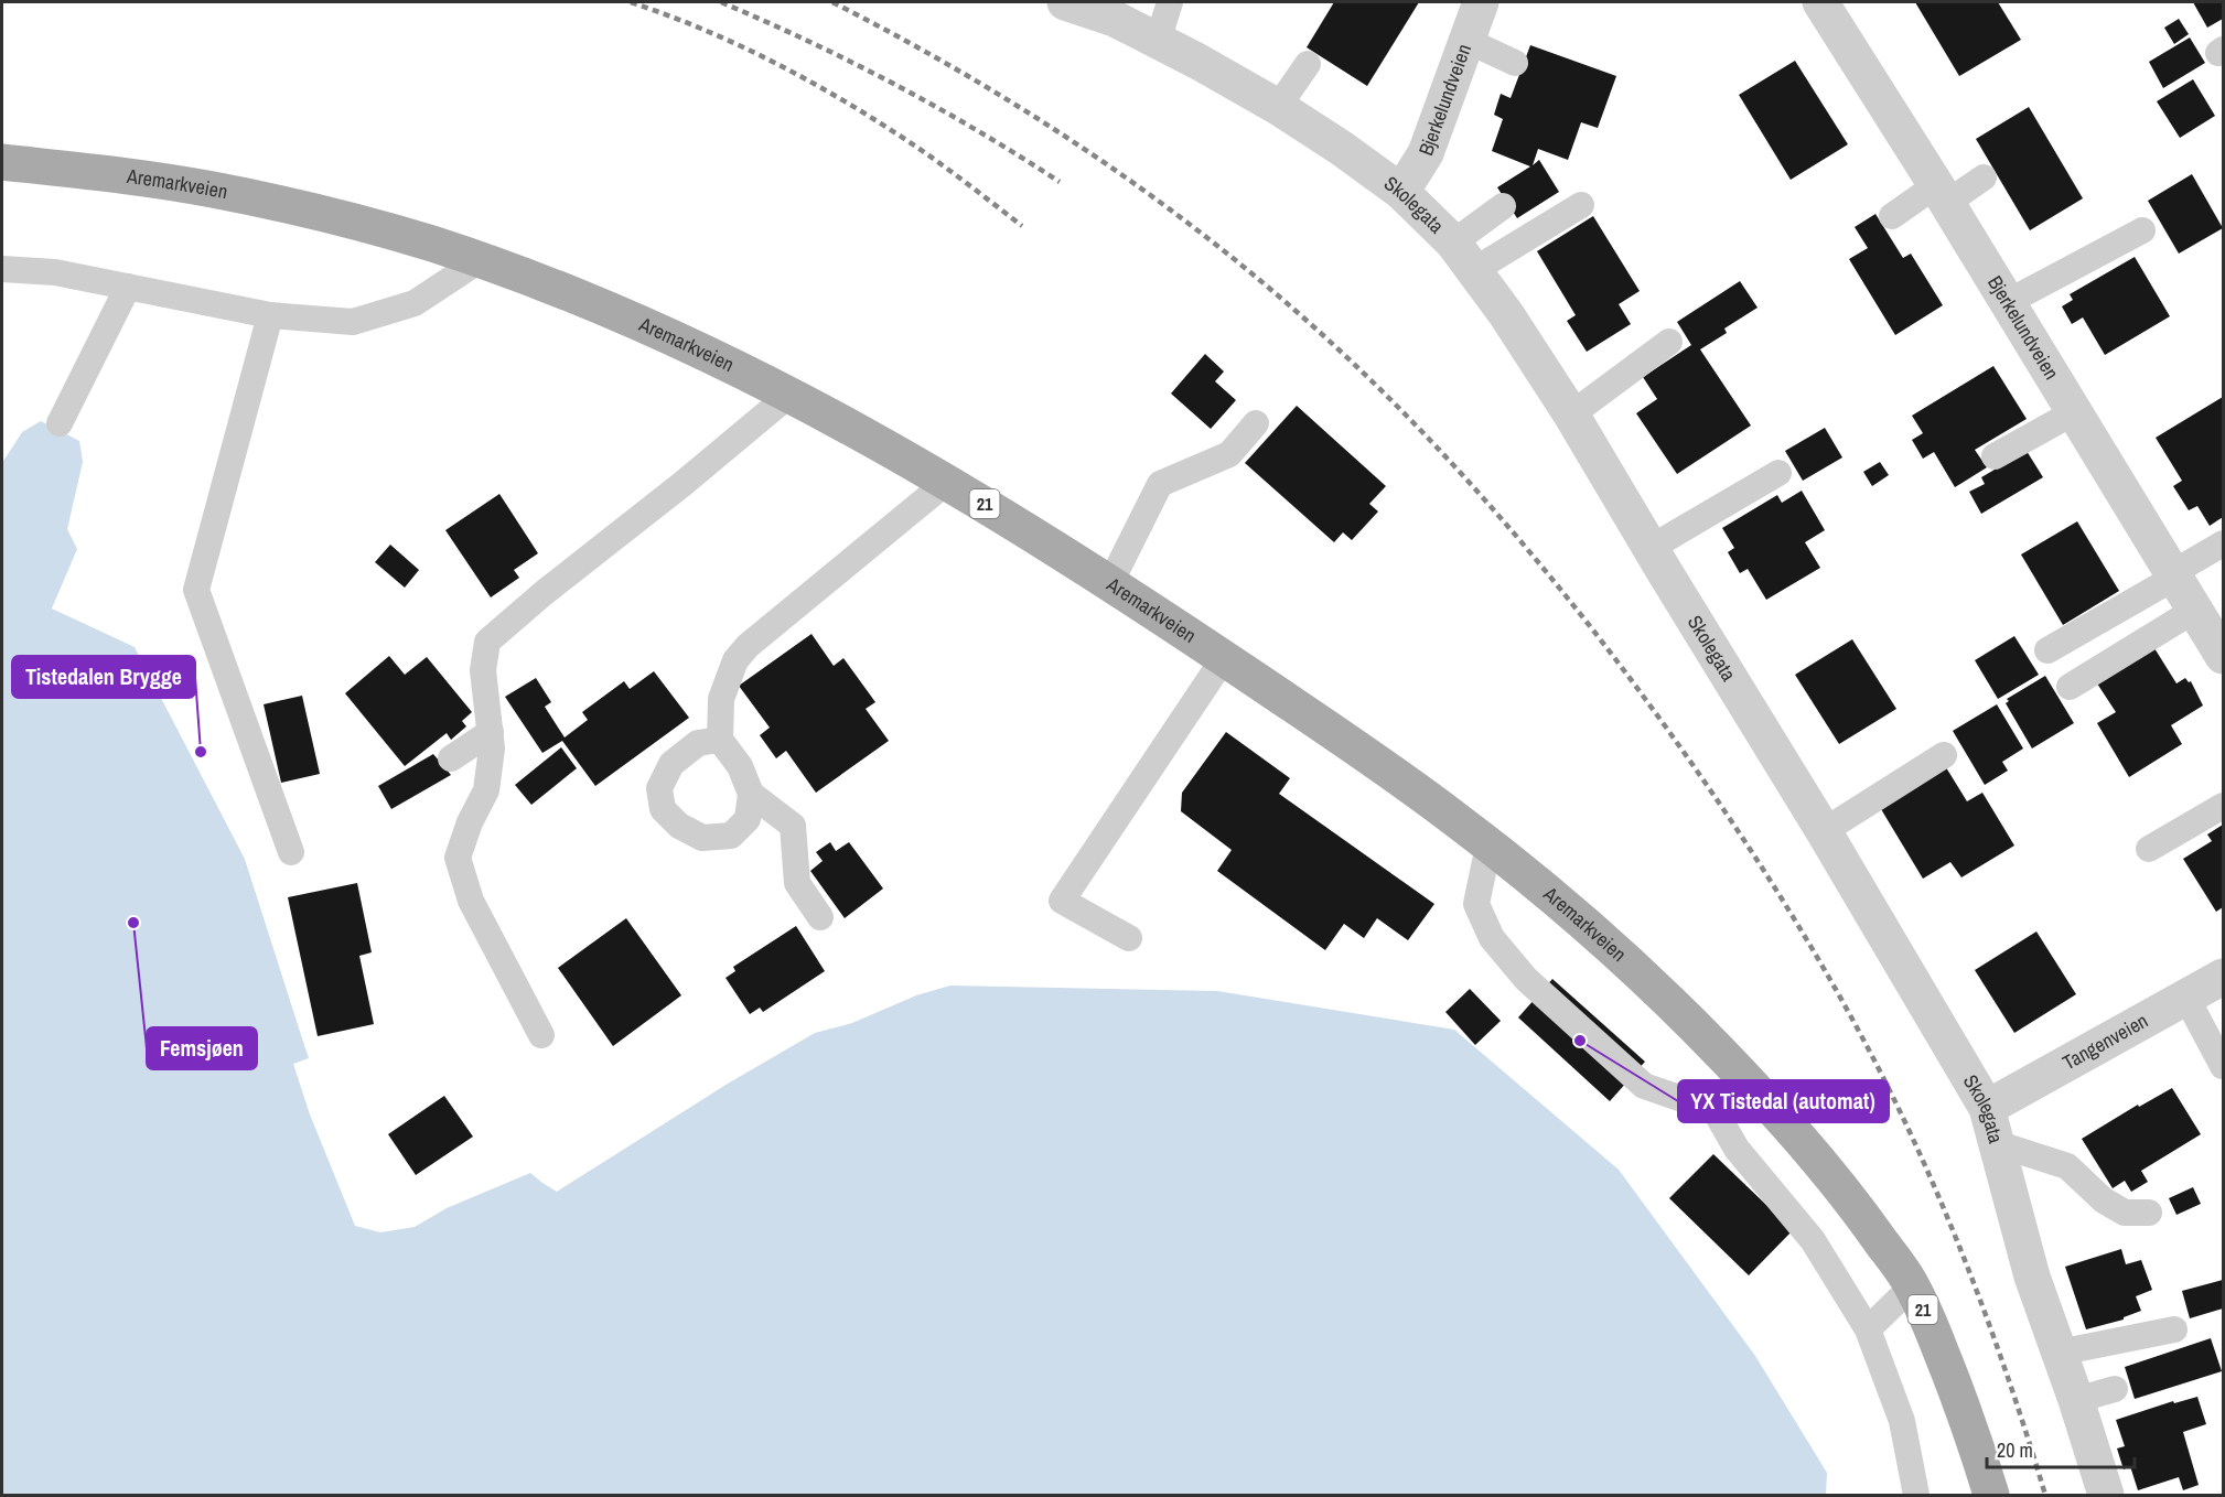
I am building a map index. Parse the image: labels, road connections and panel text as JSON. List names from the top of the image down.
{
  "streets": {
    "main road": ["Aremarkveien", "21"],
    "street": ["Bjerkelundveien", "Skolegata", "Tangenveien"]
  },
  "crossings": [
    ["Bjerkelundveien", "Skolegata"],
    ["Skolegata", "Tangenveien"]
  ],
  "places": ["Tistedalen Brygge", "Femsjøen", "YX Tistedal (automat)"],
  "scale_bar": "20 m"
}
